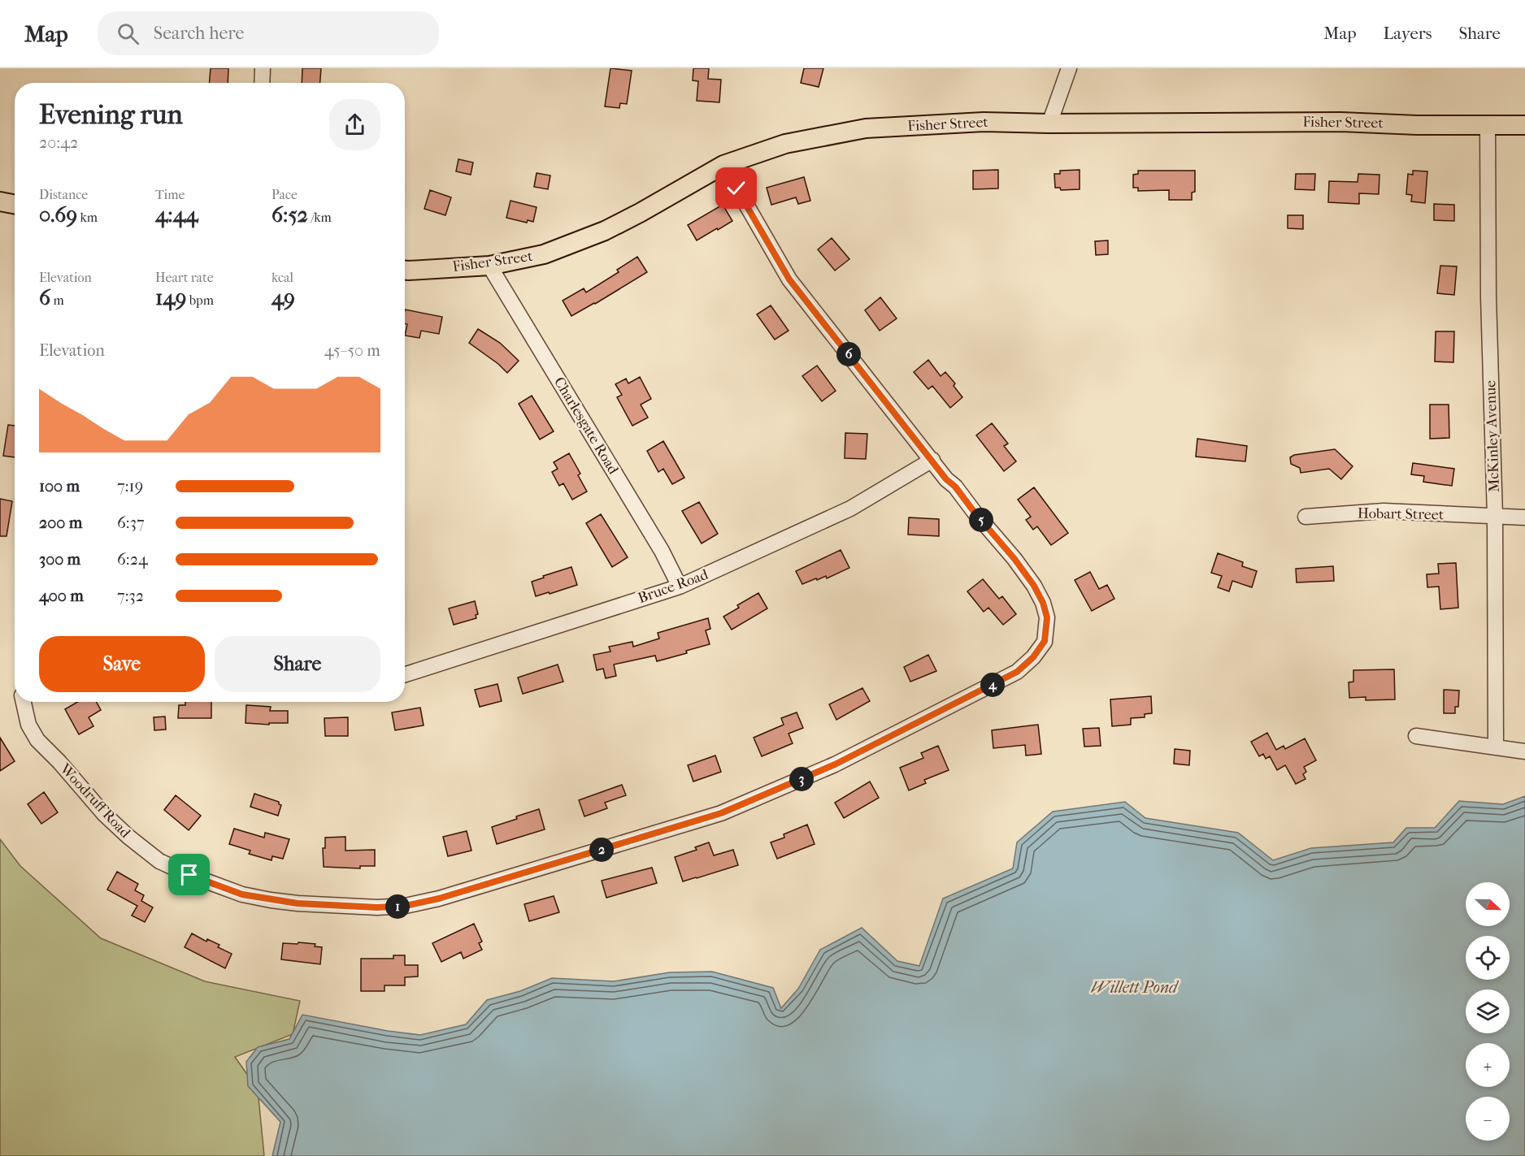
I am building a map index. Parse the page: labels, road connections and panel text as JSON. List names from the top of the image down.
{
  "streets": {
    "main road": ["Fisher Street"],
    "street": [
      "Charlesgate Road",
      "McKinley Avenue",
      "Hobart Street",
      "Bruce Road",
      "Woodruff Road"
    ]
  },
  "crossings": [
    ["Fisher Street", "Charlesgate Road"],
    ["Fisher Street", "McKinley Avenue"],
    ["Fisher Street", "Woodruff Road"],
    ["Charlesgate Road", "Bruce Road"],
    ["McKinley Avenue", "Hobart Street"],
    ["Bruce Road", "Woodruff Road"]
  ],
  "water": ["Willett Pond"],
  "north": "right",
  "page": {
    "header": "Map",
    "search": "Search here",
    "nav": ["Map", "Layers", "Share"],
    "heading": ["Evening run", "20:42"],
    "stats": [
      ["Distance", "0.69 km"],
      ["Time", "4:44"],
      ["Pace", "6:52 /km"],
      ["Elevation", "6 m"],
      ["Heart rate", "149 bpm"],
      ["kcal", "49"]
    ],
    "chart": ["Elevation", "45–50 m"],
    "pins": [
      "6",
      "5",
      "4",
      "3",
      "2",
      "1"
    ],
    "list": [
      {
        "name": "100 m",
        "note": "7:19"
      },
      {
        "name": "200 m",
        "note": "6:37"
      },
      {
        "name": "300 m",
        "note": "6:24"
      },
      {
        "name": "400 m",
        "note": "7:32"
      }
    ],
    "buttons": ["Save", "Share"],
    "map_buttons": ["+", "−"]
  }
}
